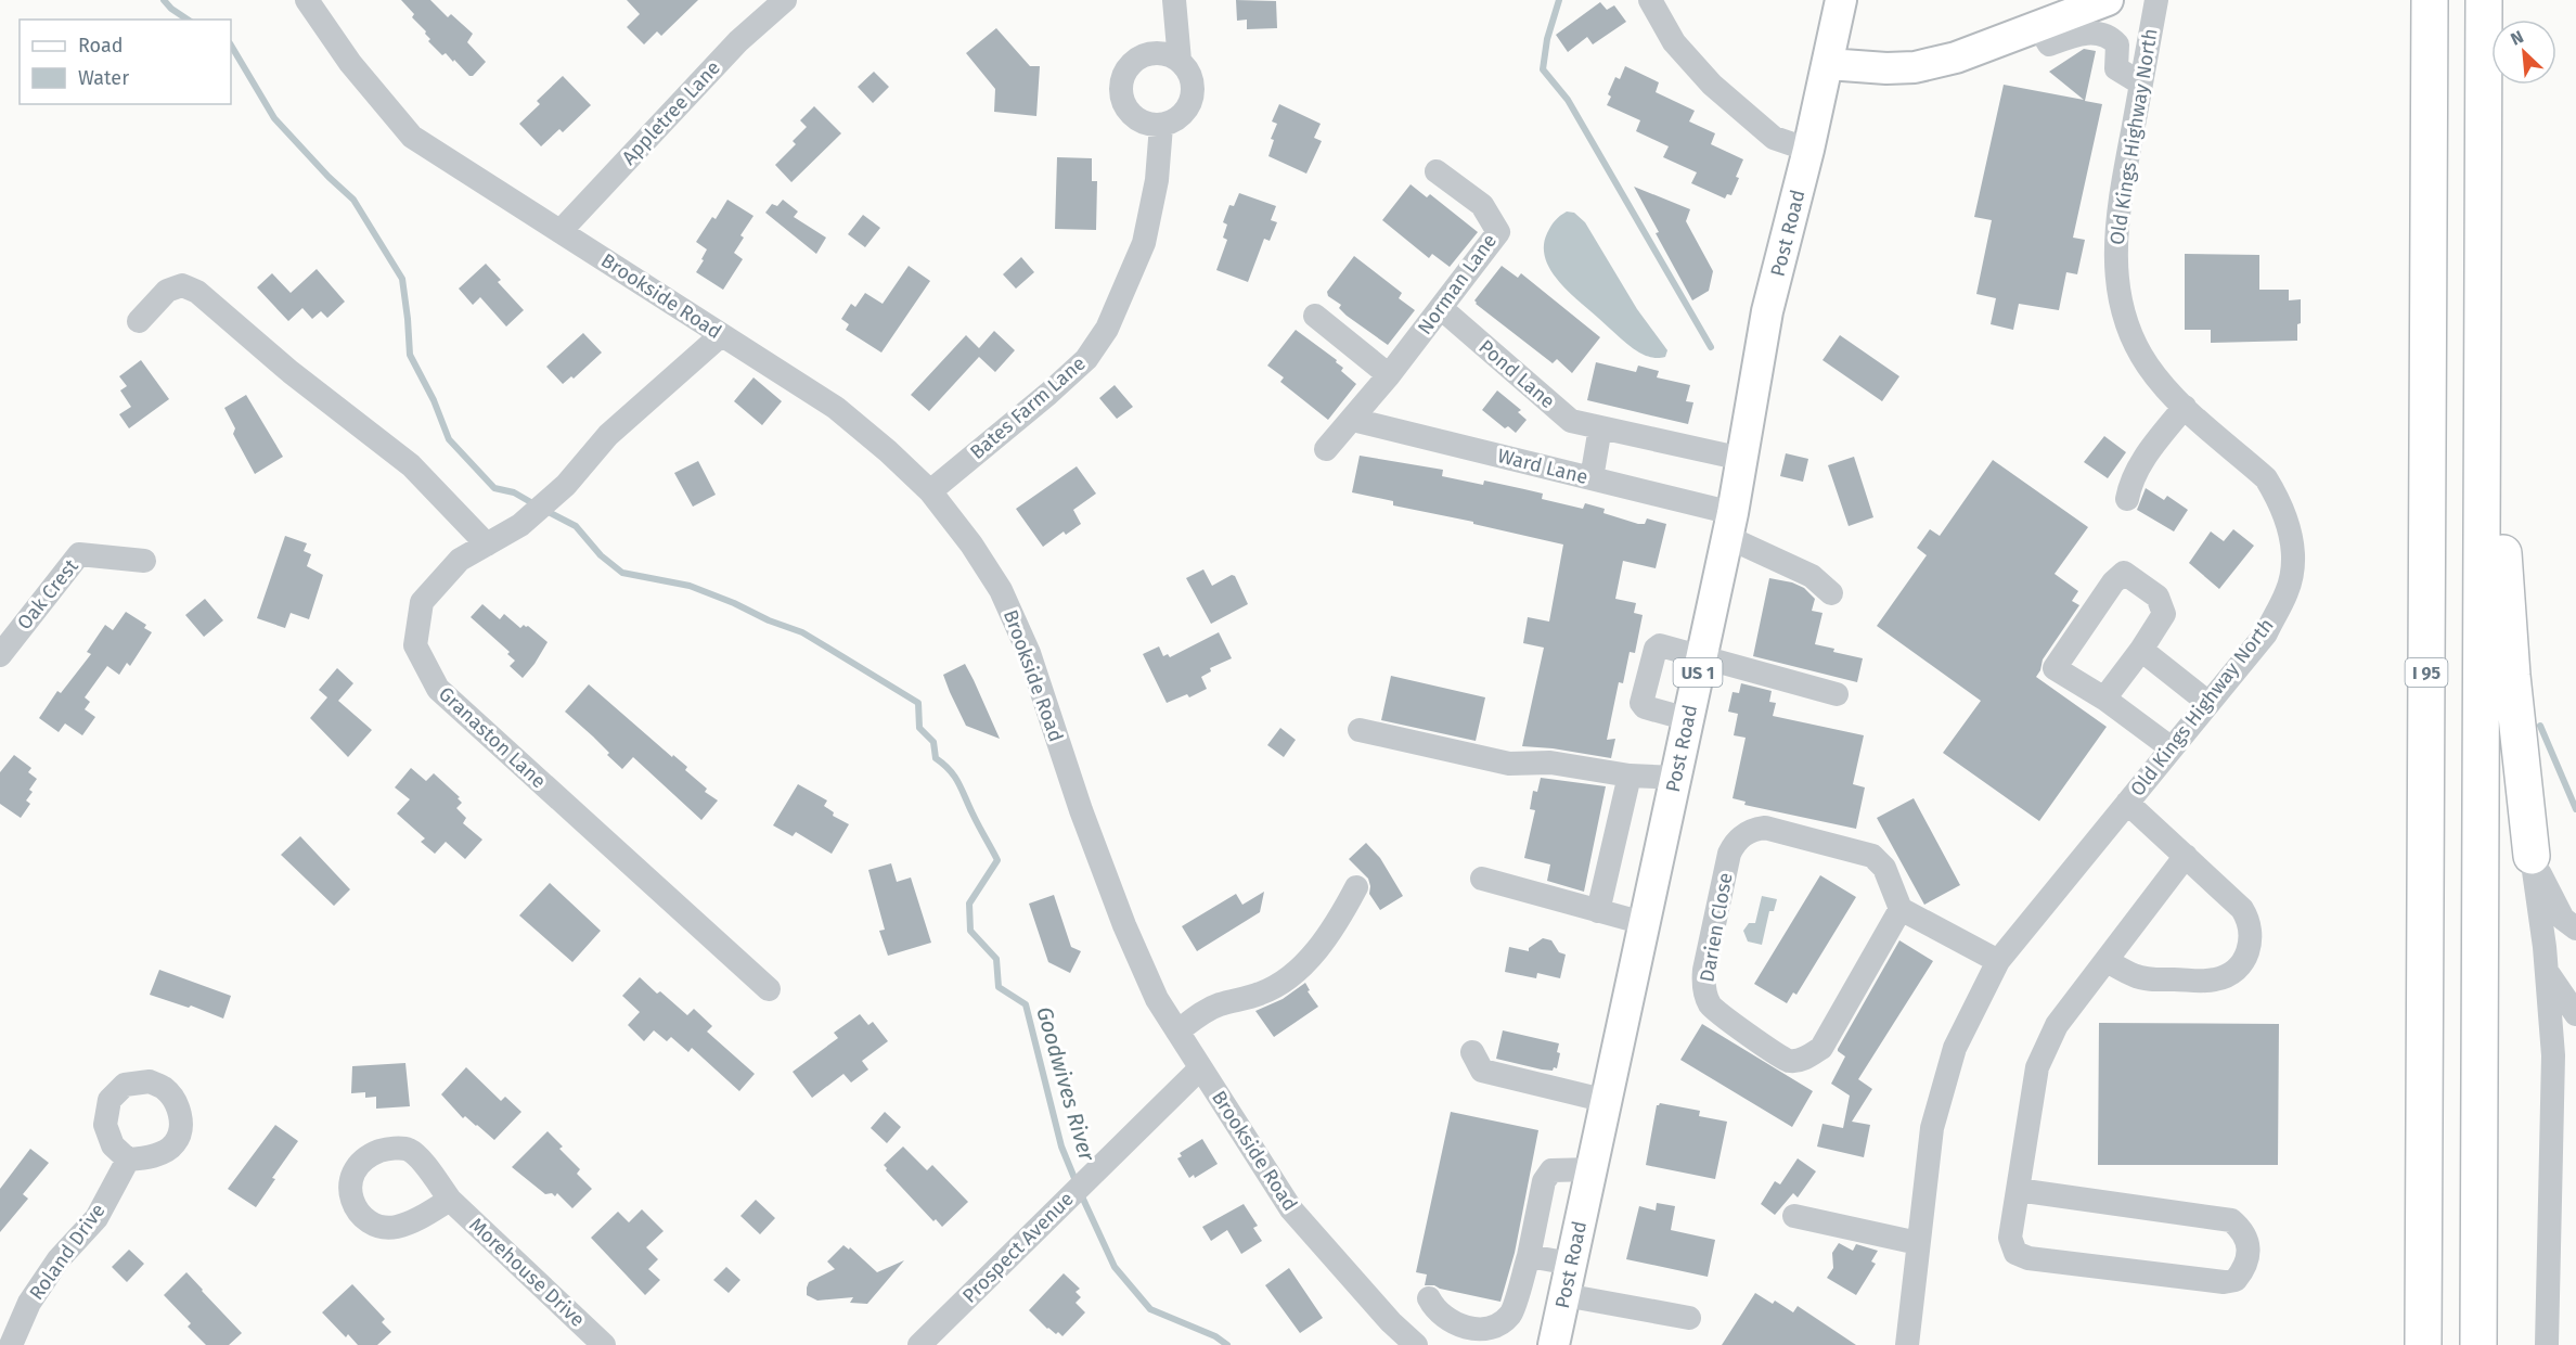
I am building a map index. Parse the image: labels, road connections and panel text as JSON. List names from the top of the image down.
{
  "streets": {
    "highway": ["I 95"],
    "main road": ["Post Road", "US 1"],
    "street": [
      "Appletree Lane",
      "Old Kings Highway North",
      "Norman Lane",
      "Brookside Road",
      "Pond Lane",
      "Bates Farm Lane",
      "Ward Lane",
      "Oak Crest",
      "Granaston Lane",
      "Darien Close",
      "Prospect Avenue",
      "Roland Drive",
      "Morehouse Drive"
    ]
  },
  "crossings": [
    ["Appletree Lane", "Brookside Road"],
    ["Post Road", "Pond Lane"],
    ["Post Road", "Ward Lane"],
    ["Norman Lane", "Pond Lane"],
    ["Norman Lane", "Ward Lane"],
    ["Brookside Road", "Bates Farm Lane"],
    ["Brookside Road", "Granaston Lane"],
    ["Brookside Road", "Prospect Avenue"]
  ],
  "water": ["Goodwives River"],
  "legend": ["Road", "Water"],
  "north": "top left"
}
